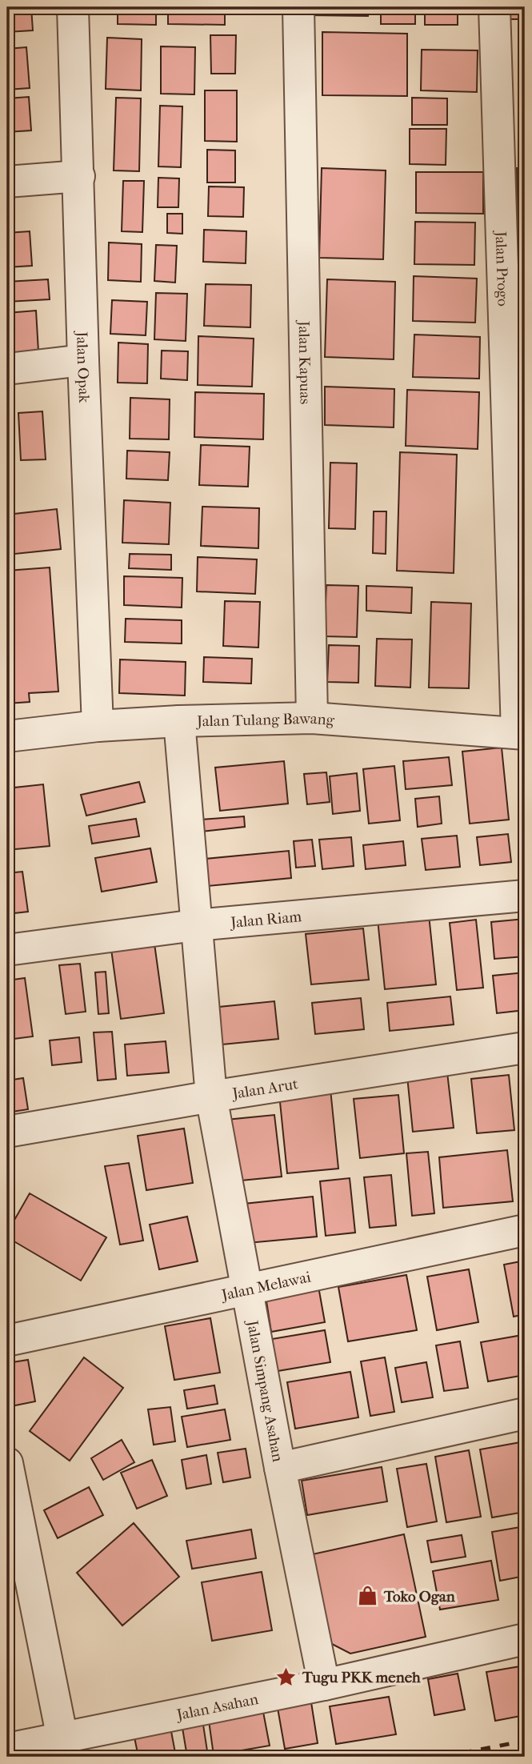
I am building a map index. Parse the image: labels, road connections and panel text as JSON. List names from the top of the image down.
{
  "streets": {
    "street": [
      "Jalan Progo",
      "Jalan Kapuas",
      "Jalan Opak",
      "Jalan Tulang Bawang",
      "Jalan Riam",
      "Jalan Arut",
      "Jalan Melawai",
      "Jalan Simpang Asahan",
      "Jalan Asahan"
    ]
  },
  "crossings": [
    ["Jalan Progo", "Jalan Tulang Bawang"],
    ["Jalan Kapuas", "Jalan Tulang Bawang"],
    ["Jalan Opak", "Jalan Tulang Bawang"],
    ["Jalan Tulang Bawang", "Jalan Simpang Asahan"],
    ["Jalan Riam", "Jalan Simpang Asahan"],
    ["Jalan Arut", "Jalan Simpang Asahan"],
    ["Jalan Melawai", "Jalan Simpang Asahan"],
    ["Jalan Simpang Asahan", "Jalan Asahan"]
  ],
  "places": {
    "shop": ["Toko Ogan"],
    "place": ["Tugu PKK meneh"]
  }
}
